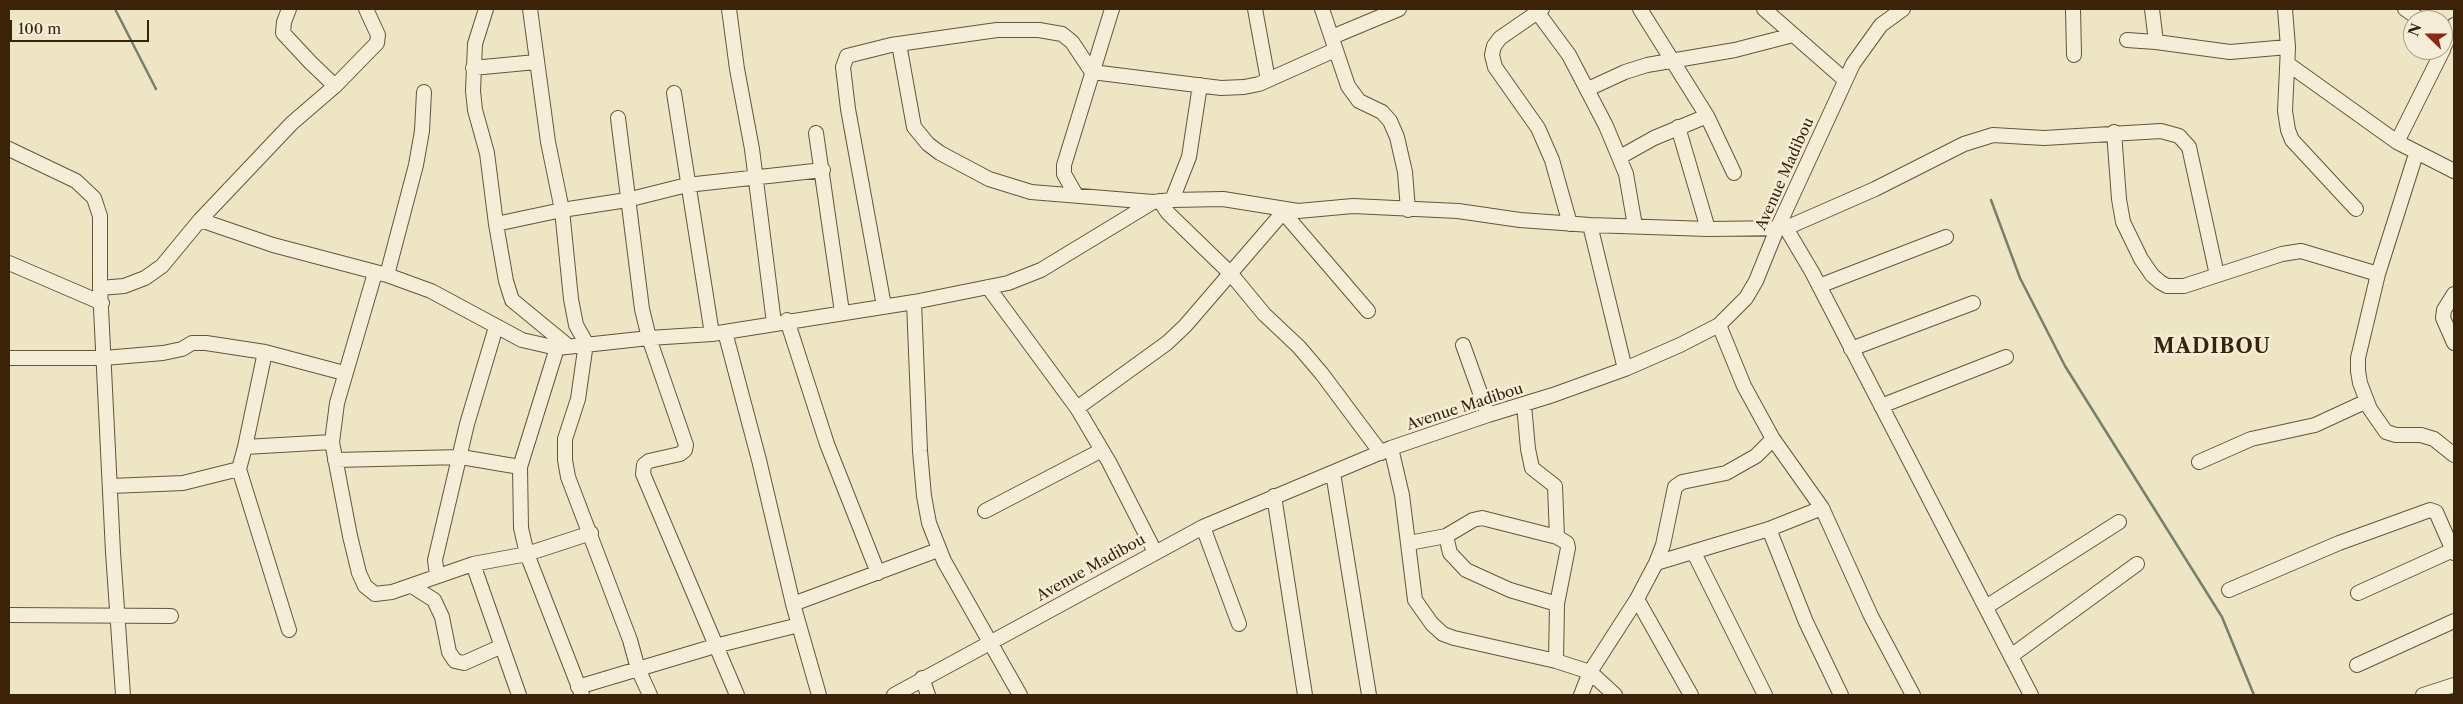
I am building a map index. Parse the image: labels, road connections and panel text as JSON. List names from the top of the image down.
{
  "streets": {
    "street": ["Avenue Madibou"]
  },
  "districts": ["MADIBOU"],
  "scale_bar": "100 m",
  "north": "left"
}
